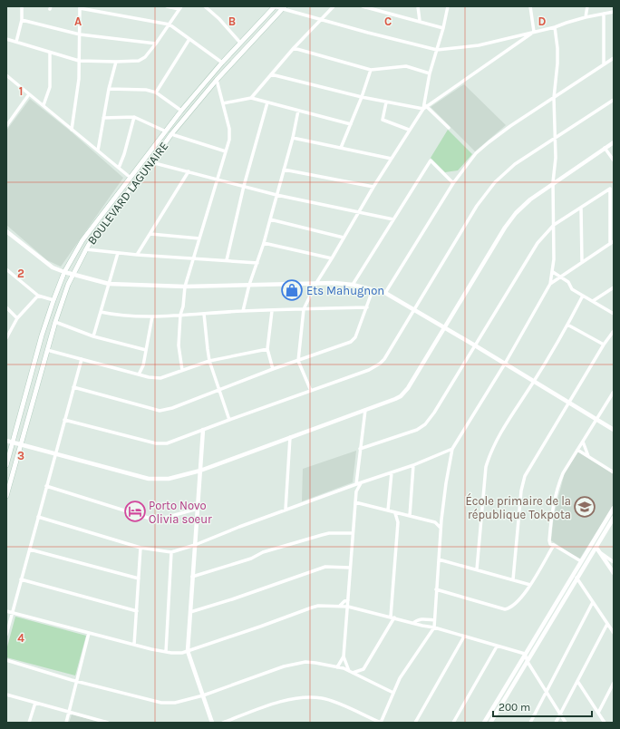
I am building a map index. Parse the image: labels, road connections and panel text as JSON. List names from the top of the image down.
{
  "streets": {
    "main road": ["BOULEVARD LAGUNAIRE"]
  },
  "places": {
    "shop": ["Ets Mahugnon"],
    "school or university": ["École primaire de la république Tokpota"],
    "hotel": ["Porto Novo Olivia soeur"]
  },
  "scale_bar": "200 m",
  "grid": {
    "columns": [
      "A",
      "B",
      "C",
      "D"
    ],
    "rows": [
      "1",
      "2",
      "3",
      "4"
    ]
  }
}
